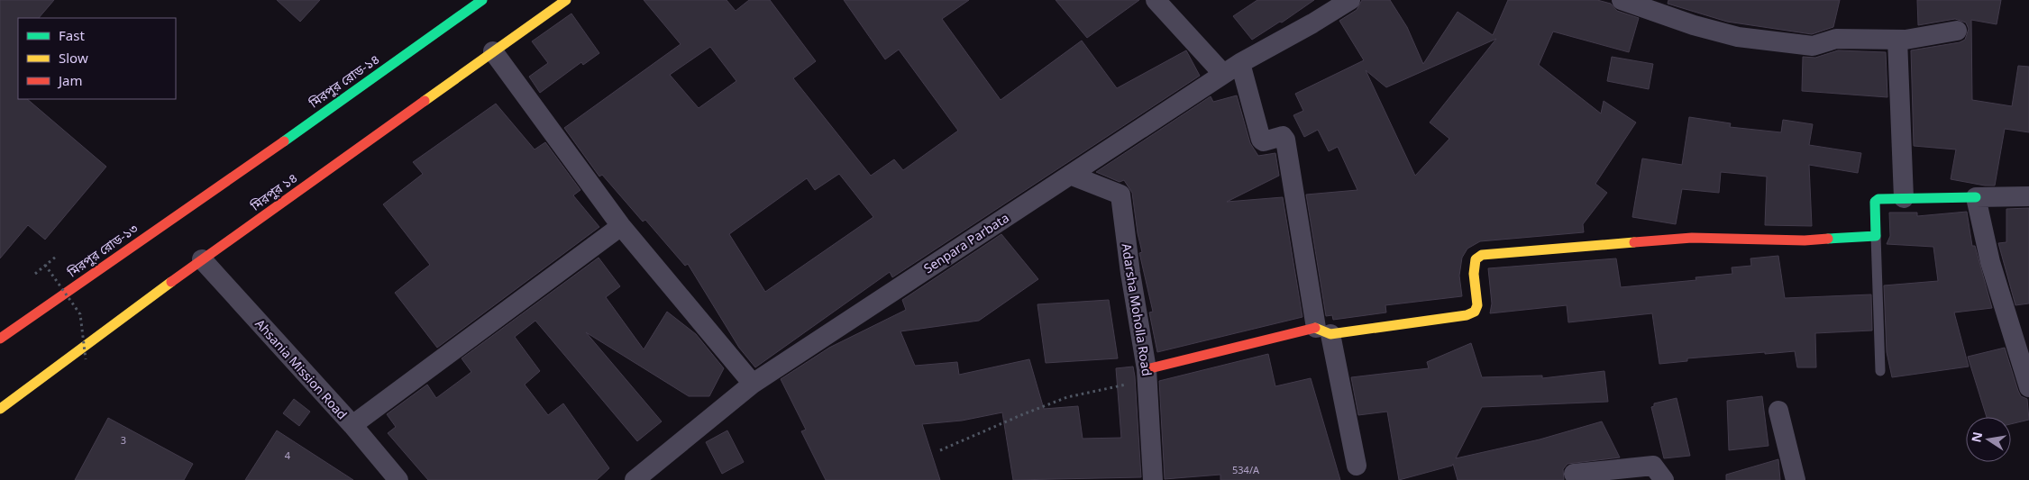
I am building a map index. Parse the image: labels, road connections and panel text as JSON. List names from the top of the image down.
{
  "streets": {
    "main road": ["মিরপুর রোড-১৪", "মিরপুর ১৪", "মিরপুর রোড-১৩"],
    "street": ["Senpara Parbata", "Adarsha Moholla Road", "Ahsania Mission Road"]
  },
  "crossings": [
    ["মিরপুর রোড-১৪", "মিরপুর রোড-১৩"],
    ["মিরপুর ১৪", "Ahsania Mission Road"],
    ["Senpara Parbata", "Adarsha Moholla Road"]
  ],
  "house_numbers": ["3", "4", "534/A"],
  "legend": ["Fast", "Slow", "Jam"],
  "north": "left"
}
